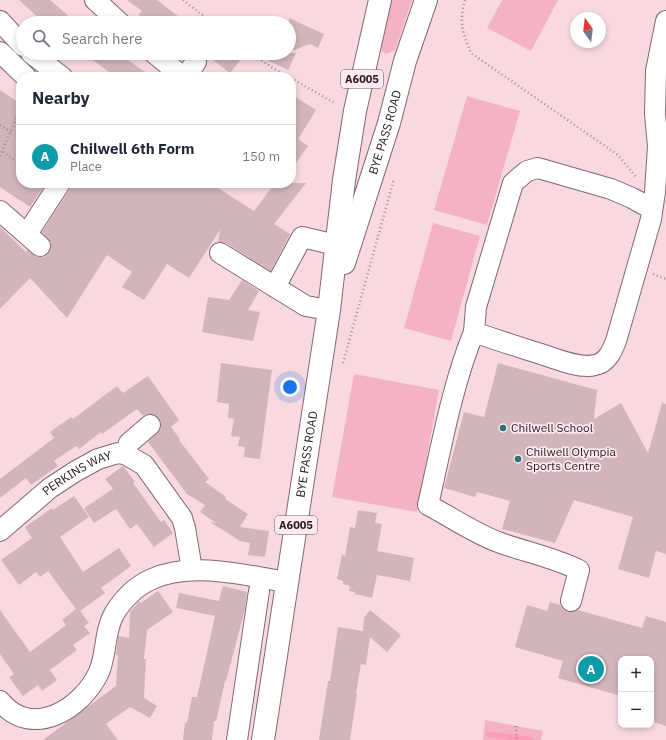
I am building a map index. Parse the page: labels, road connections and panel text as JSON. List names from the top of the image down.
{
  "streets": {
    "main road": ["A6005", "BYE PASS ROAD"],
    "street": ["PERKINS WAY"]
  },
  "places": ["Chilwell School", "Chilwell Olympia Sports Centre"],
  "north": "top",
  "page": {
    "search": "Search here",
    "heading": "Nearby",
    "list": [
      {
        "mark": "A",
        "name": "Chilwell 6th Form",
        "note": "Place",
        "value": "150 m"
      }
    ],
    "pins": "A",
    "map_buttons": ["+", "−"]
  }
}
